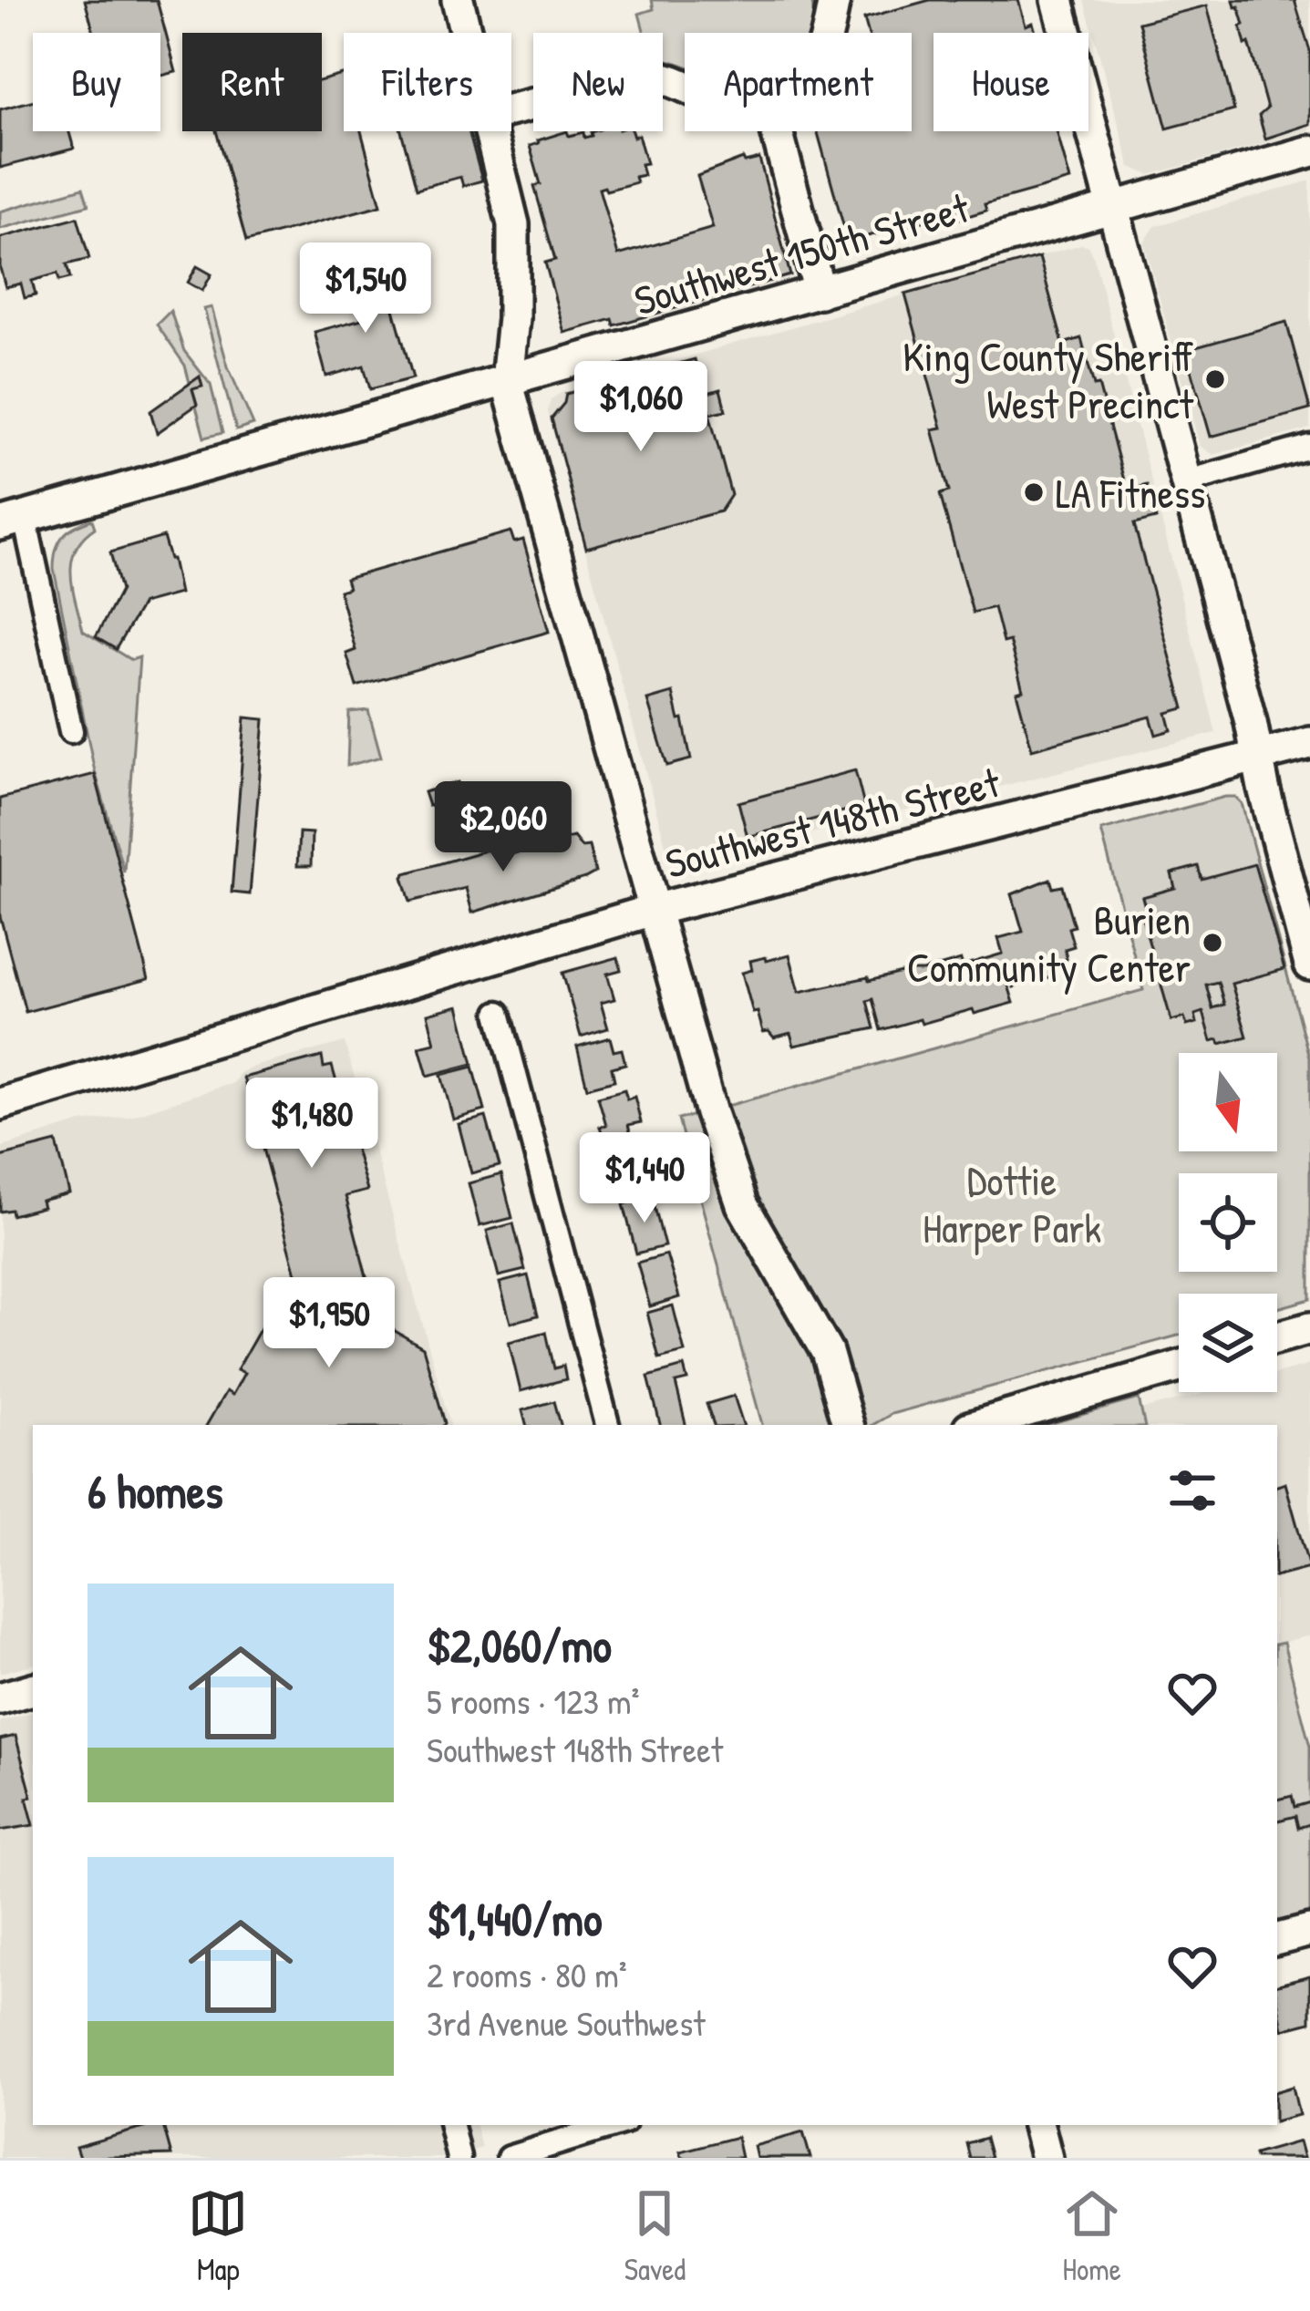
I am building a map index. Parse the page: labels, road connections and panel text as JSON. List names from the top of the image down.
{
  "streets": {
    "street": ["Southwest 150th Street", "Southwest 148th Street"]
  },
  "parks": ["Dottie Harper Park"],
  "places": ["King County Sheriff West Precinct", "LA Fitness", "Burien Community Center"],
  "north": "bottom",
  "page": {
    "chip": [
      "Buy",
      "Rent",
      "Filters",
      "New",
      "Apartment",
      "House"
    ],
    "price": [
      "$1,540",
      "$1,060",
      "$2,060",
      "$1,480",
      "$1,440",
      "$1,950"
    ],
    "heading": "6 homes",
    "list": [
      {
        "name": "$2,060/mo",
        "note": "5 rooms · 123 m² · Southwest 148th Street"
      },
      {
        "name": "$1,440/mo",
        "note": "2 rooms · 80 m² · 3rd Avenue Southwest"
      }
    ],
    "tabs": ["Map", "Saved", "Home"]
  }
}
